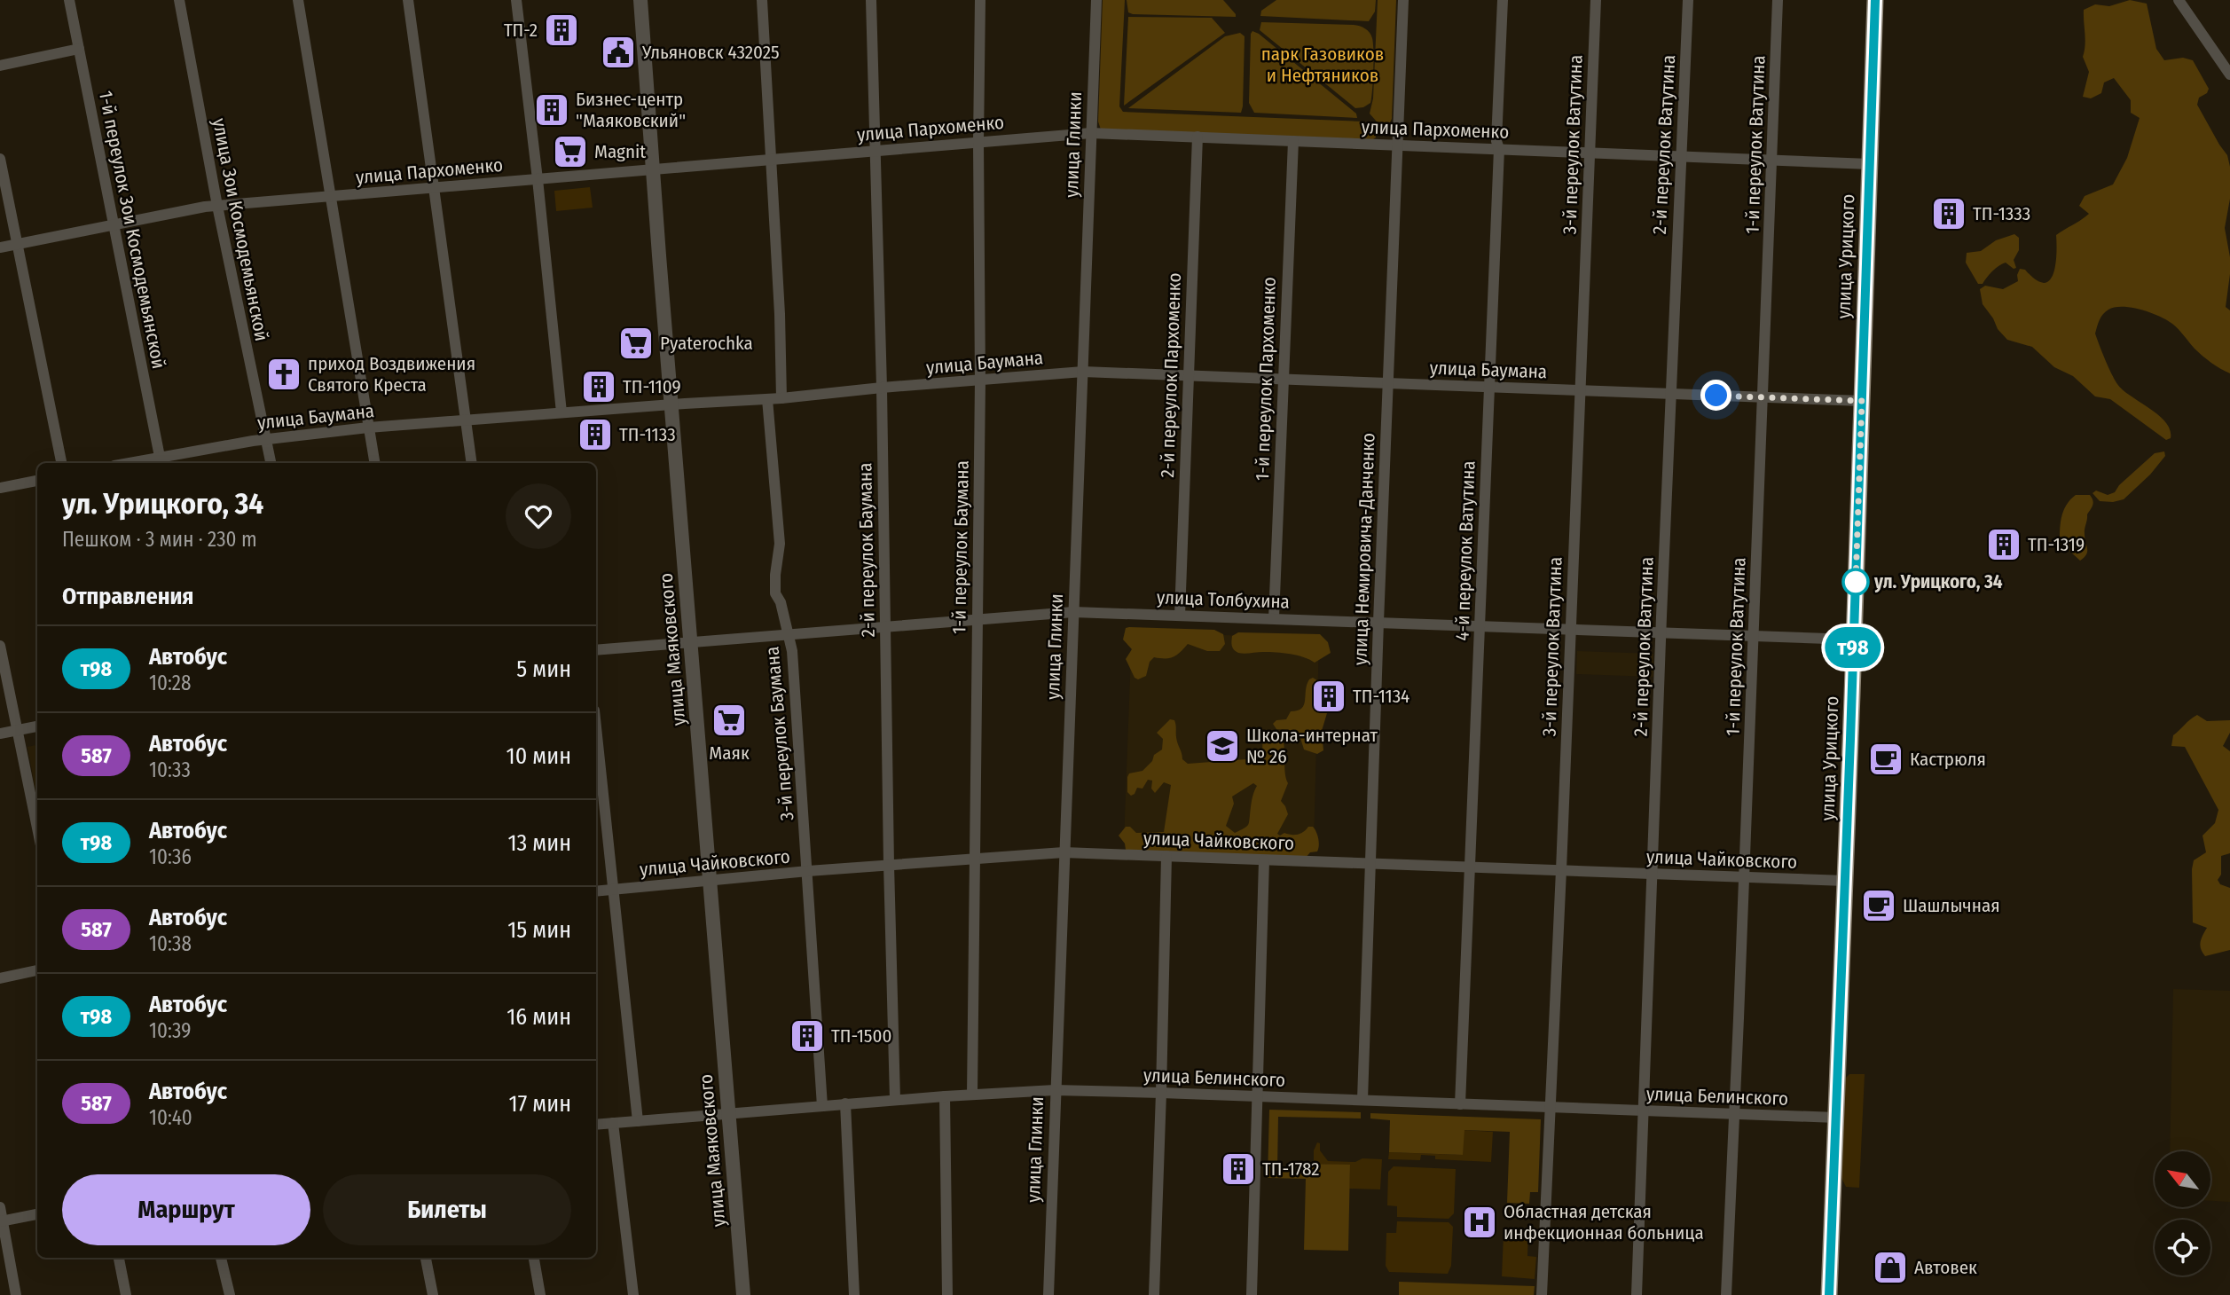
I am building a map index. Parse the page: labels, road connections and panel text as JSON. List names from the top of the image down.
{
  "streets": {
    "main road": ["улица Урицкого"],
    "street": [
      "улица Пархоменко",
      "улица Глинки",
      "3-й переулок Ватутина",
      "2-й переулок Ватутина",
      "1-й переулок Ватутина",
      "1-й переулок Зои Космодемьянской",
      "улица Зои Космодемьянской",
      "улица Баумана",
      "2-й переулок Пархоменко",
      "1-й переулок Пархоменко",
      "1-й переулок Баумана",
      "улица Немировича-Данченко",
      "2-й переулок Баумана",
      "4-й переулок Ватутина",
      "улица Толбухина",
      "улица Маяковского",
      "3-й переулок Баумана",
      "улица Чайковского",
      "улица Белинского"
    ]
  },
  "crossings": [
    ["улица Пархоменко", "улица Глинки"],
    ["улица Пархоменко", "3-й переулок Ватутина"],
    ["улица Пархоменко", "2-й переулок Ватутина"],
    ["улица Пархоменко", "1-й переулок Ватутина"],
    ["улица Пархоменко", "1-й переулок Зои Космодемьянской"],
    ["улица Пархоменко", "улица Зои Космодемьянской"],
    ["улица Пархоменко", "улица Урицкого"],
    ["улица Пархоменко", "2-й переулок Пархоменко"],
    ["улица Пархоменко", "1-й переулок Пархоменко"],
    ["улица Пархоменко", "1-й переулок Баумана"],
    ["улица Пархоменко", "улица Немировича-Данченко"],
    ["улица Пархоменко", "2-й переулок Баумана"],
    ["улица Пархоменко", "4-й переулок Ватутина"],
    ["улица Пархоменко", "улица Маяковского"],
    ["улица Глинки", "улица Баумана"],
    ["улица Глинки", "улица Толбухина"],
    ["улица Глинки", "улица Чайковского"],
    ["улица Глинки", "улица Белинского"],
    ["3-й переулок Ватутина", "улица Баумана"],
    ["3-й переулок Ватутина", "улица Толбухина"],
    ["3-й переулок Ватутина", "улица Чайковского"],
    ["3-й переулок Ватутина", "улица Белинского"],
    ["2-й переулок Ватутина", "улица Баумана"],
    ["2-й переулок Ватутина", "улица Толбухина"],
    ["2-й переулок Ватутина", "улица Чайковского"],
    ["2-й переулок Ватутина", "улица Белинского"],
    ["1-й переулок Ватутина", "улица Баумана"],
    ["1-й переулок Ватутина", "улица Толбухина"],
    ["1-й переулок Ватутина", "улица Чайковского"],
    ["1-й переулок Ватутина", "улица Белинского"],
    ["1-й переулок Зои Космодемьянской", "улица Баумана"],
    ["улица Зои Космодемьянской", "улица Баумана"],
    ["улица Урицкого", "улица Баумана"],
    ["улица Урицкого", "улица Толбухина"],
    ["улица Урицкого", "улица Чайковского"],
    ["улица Урицкого", "улица Белинского"],
    ["улица Баумана", "2-й переулок Пархоменко"],
    ["улица Баумана", "1-й переулок Пархоменко"],
    ["улица Баумана", "1-й переулок Баумана"],
    ["улица Баумана", "улица Немировича-Данченко"],
    ["улица Баумана", "2-й переулок Баумана"],
    ["улица Баумана", "4-й переулок Ватутина"],
    ["улица Баумана", "улица Маяковского"],
    ["улица Баумана", "3-й переулок Баумана"],
    ["2-й переулок Пархоменко", "улица Толбухина"],
    ["1-й переулок Пархоменко", "улица Толбухина"],
    ["1-й переулок Баумана", "улица Толбухина"],
    ["1-й переулок Баумана", "улица Чайковского"],
    ["1-й переулок Баумана", "улица Белинского"],
    ["улица Немировича-Данченко", "улица Толбухина"],
    ["улица Немировича-Данченко", "улица Чайковского"],
    ["улица Немировича-Данченко", "улица Белинского"],
    ["2-й переулок Баумана", "улица Толбухина"],
    ["2-й переулок Баумана", "улица Чайковского"],
    ["2-й переулок Баумана", "улица Белинского"],
    ["4-й переулок Ватутина", "улица Толбухина"],
    ["4-й переулок Ватутина", "улица Чайковского"],
    ["4-й переулок Ватутина", "улица Белинского"],
    ["улица Толбухина", "улица Маяковского"],
    ["улица Толбухина", "3-й переулок Баумана"],
    ["улица Маяковского", "улица Чайковского"],
    ["улица Маяковского", "улица Белинского"],
    ["3-й переулок Баумана", "улица Чайковского"],
    ["3-й переулок Баумана", "улица Белинского"]
  ],
  "parks": ["парк Газовиков и Нефтяников"],
  "places": {
    "building": [
      "ТП-2",
      "Бизнес-центр \"Маяковский\"",
      "ТП-1333",
      "ТП-1109",
      "ТП-1133",
      "ТП-1319",
      "ТП-1134",
      "ТП-1500",
      "ТП-1782"
    ],
    "public building": ["Ульяновск 432025"],
    "supermarket": ["Magnit", "Pyaterochka", "Маяк"],
    "church": ["приход Воздвижения Святого Креста"],
    "other": ["ул. Урицкого, 34"],
    "school or university": ["Школа-интернат № 26"],
    "cafe": ["Кастрюля", "Шашлычная"],
    "hospital": ["Областная детская инфекционная больница"],
    "shop": ["Автовек"]
  },
  "lines": ["bus line т98"],
  "north": "top left",
  "page": {
    "on_map": "т98",
    "heading": [
      ["ул. Урицкого, 34", "Пешком · 3 мин · 230 m"],
      "Отправления"
    ],
    "list": [
      {
        "mark": "т98",
        "name": "Автобус",
        "note": "10:28",
        "value": "5 мин"
      },
      {
        "mark": "587",
        "name": "Автобус",
        "note": "10:33",
        "value": "10 мин"
      },
      {
        "mark": "т98",
        "name": "Автобус",
        "note": "10:36",
        "value": "13 мин"
      },
      {
        "mark": "587",
        "name": "Автобус",
        "note": "10:38",
        "value": "15 мин"
      },
      {
        "mark": "т98",
        "name": "Автобус",
        "note": "10:39",
        "value": "16 мин"
      },
      {
        "mark": "587",
        "name": "Автобус",
        "note": "10:40",
        "value": "17 мин"
      }
    ],
    "buttons": ["Маршрут", "Билеты"]
  }
}
